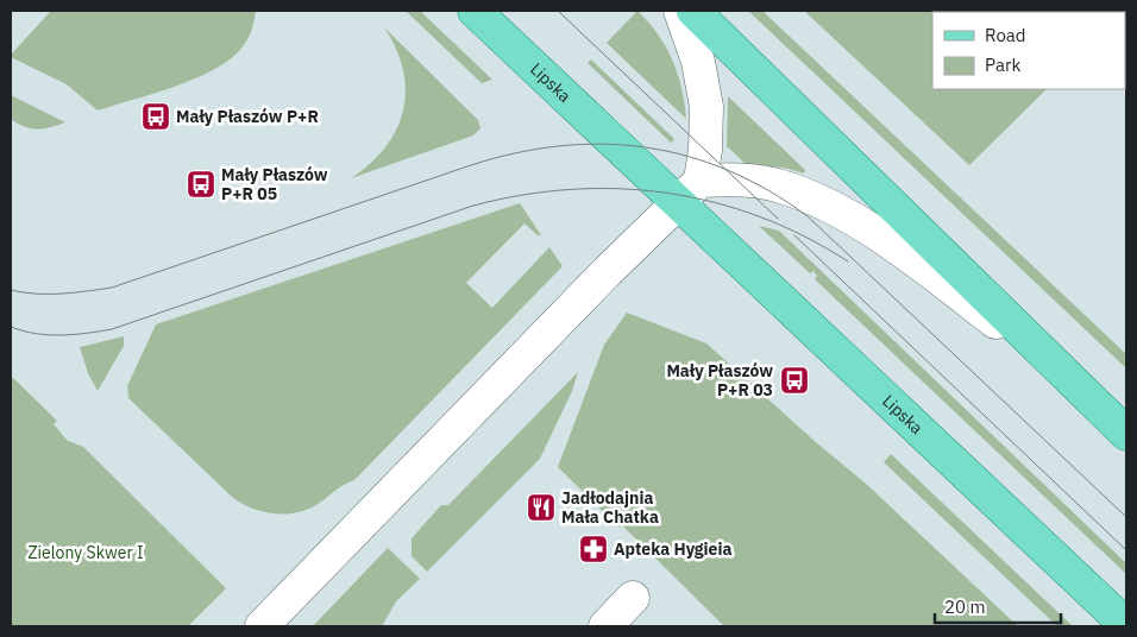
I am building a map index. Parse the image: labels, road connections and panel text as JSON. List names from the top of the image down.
{
  "streets": {
    "main road": ["Lipska"]
  },
  "parks": ["Zielony Skwer I"],
  "places": {
    "bus stop": ["Mały Płaszów P+R", "Mały Płaszów P+R 05", "Mały Płaszów P+R 03"],
    "restaurant": ["Jadłodajnia Mała Chatka"],
    "pharmacy": ["Apteka Hygieia"]
  },
  "legend": ["Road", "Park"],
  "scale_bar": "20 m"
}
